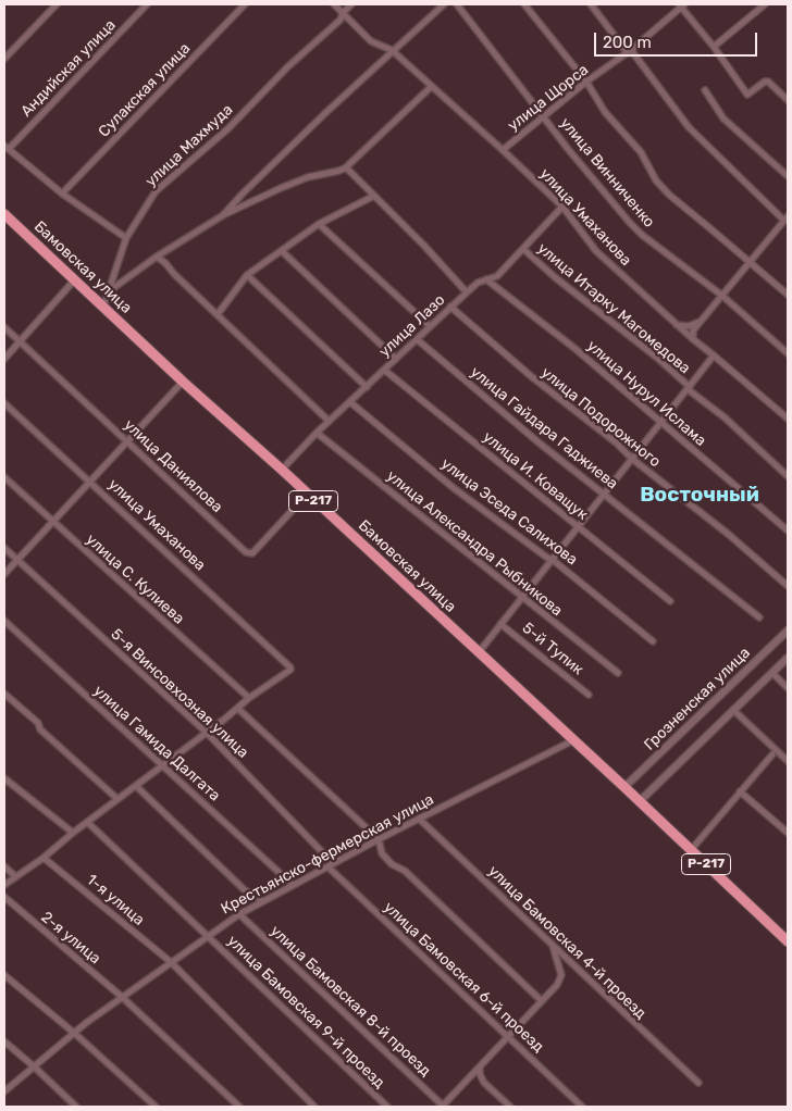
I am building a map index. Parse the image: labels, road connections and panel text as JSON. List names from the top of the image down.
{
  "streets": {
    "highway": ["Бамовская улица", "Р-217"],
    "street": [
      "Андийская улица",
      "Сулакская улица",
      "улица Щорса",
      "улица Махмуда",
      "улица Винниченко",
      "улица Умаханова",
      "улица Итарку Магомедова",
      "улица Лазо",
      "улица Нурул Ислама",
      "улица Подорожного",
      "улица Гайдара Гаджиева",
      "улица Даниялова",
      "улица И. Коващук",
      "улица Эседа Салихова",
      "улица Александра Рыбникова",
      "улица С. Кулиева",
      "5-й Тупик",
      "5-я Винсовхозная улица",
      "Грозненская улица",
      "улица Гамида Далгата",
      "Крестьянско-фермерская улица",
      "1-я улица",
      "2-я улица",
      "улица Бамовская 4-й проезд",
      "улица Бамовская 6-й проезд",
      "улица Бамовская 8-й проезд",
      "улица Бамовская 9-й проезд"
    ]
  },
  "crossings": [
    ["Андийская улица", "Сулакская улица"],
    ["Андийская улица", "улица Махмуда"],
    ["улица Щорса", "улица Винниченко"],
    ["улица Щорса", "улица Умаханова"],
    ["улица Махмуда", "улица Умаханова"],
    ["улица Махмуда", "Бамовская улица"],
    ["улица Умаханова", "улица Лазо"],
    ["улица Умаханова", "улица С. Кулиева"],
    ["Бамовская улица", "улица Лазо"],
    ["Бамовская улица", "улица Даниялова"],
    ["Бамовская улица", "Грозненская улица"],
    ["Бамовская улица", "Крестьянско-фермерская улица"],
    ["улица Итарку Магомедова", "улица Лазо"],
    ["улица Лазо", "улица Нурул Ислама"],
    ["улица Лазо", "улица Подорожного"],
    ["улица Лазо", "улица Гайдара Гаджиева"],
    ["улица Лазо", "улица И. Коващук"],
    ["улица Лазо", "улица Эседа Салихова"],
    ["улица Лазо", "улица Александра Рыбникова"],
    ["5-я Винсовхозная улица", "Крестьянско-фермерская улица"],
    ["5-я Винсовхозная улица", "улица Бамовская 6-й проезд"],
    ["улица Гамида Далгата", "Крестьянско-фермерская улица"],
    ["Крестьянско-фермерская улица", "1-я улица"],
    ["Крестьянско-фермерская улица", "2-я улица"],
    ["Крестьянско-фермерская улица", "улица Бамовская 4-й проезд"],
    ["Крестьянско-фермерская улица", "улица Бамовская 6-й проезд"],
    ["Крестьянско-фермерская улица", "улица Бамовская 8-й проезд"],
    ["Крестьянско-фермерская улица", "улица Бамовская 9-й проезд"]
  ],
  "districts": ["Восточный"],
  "scale_bar": "200 m"
}
